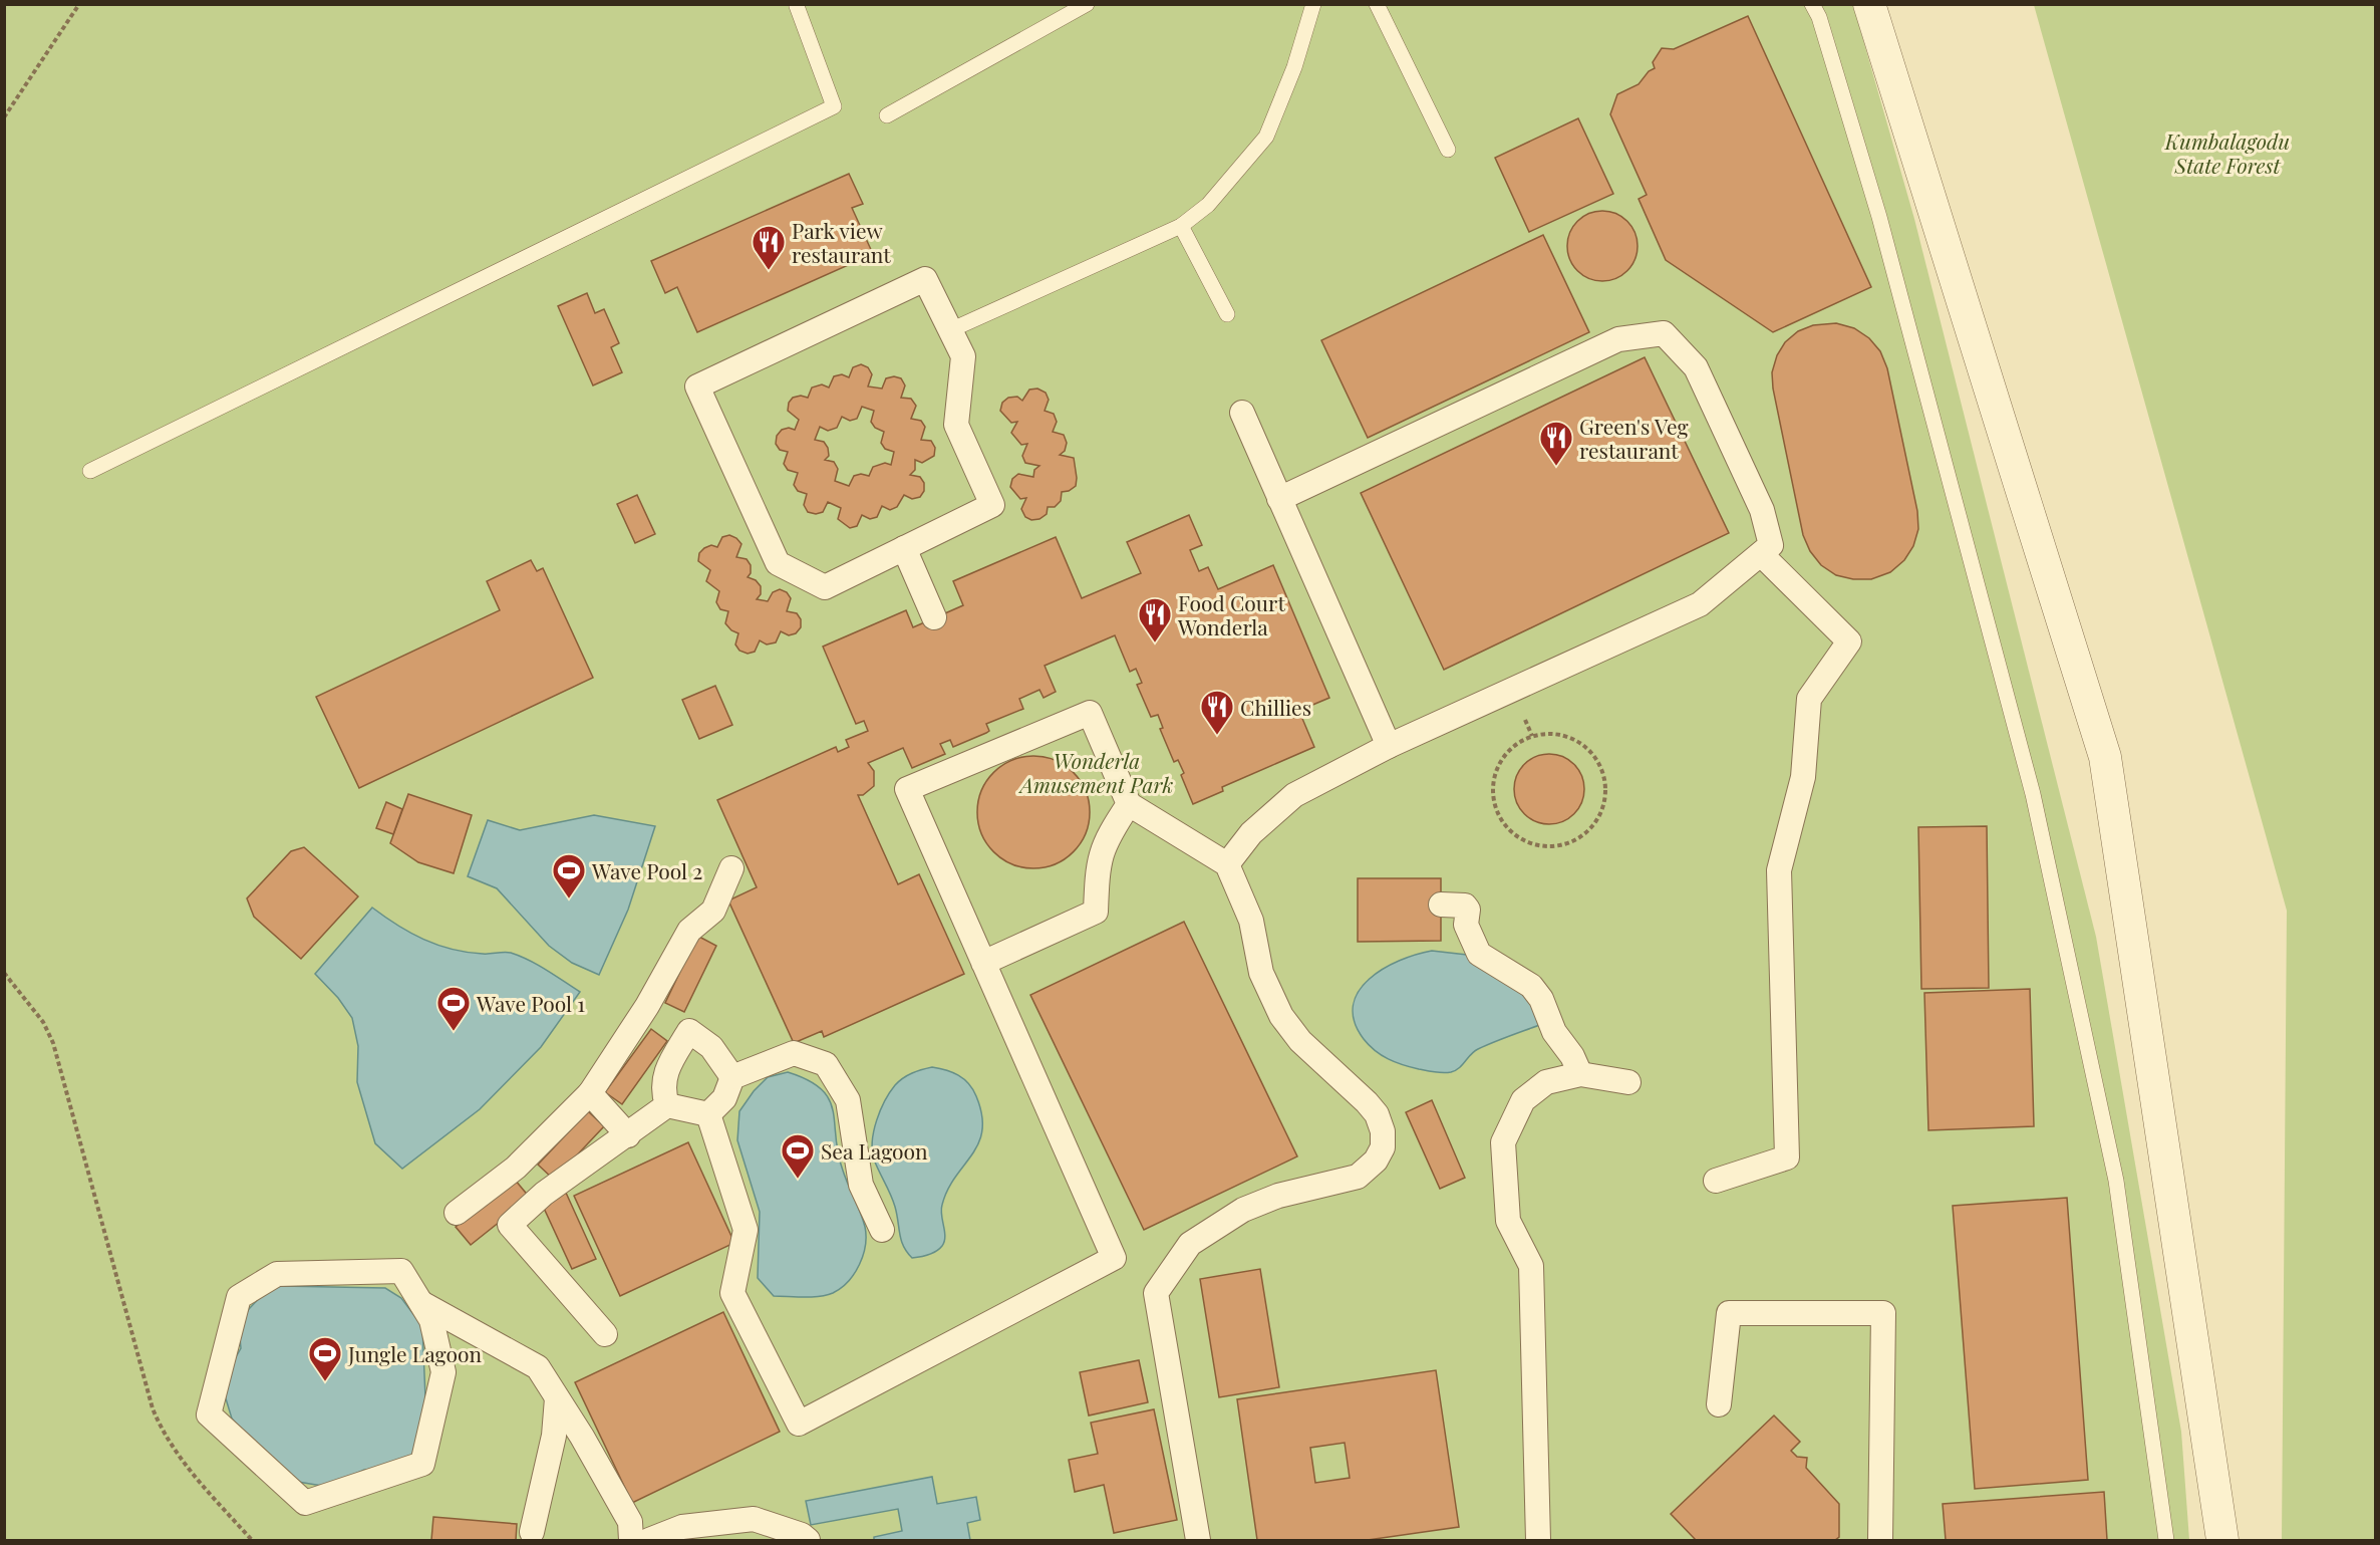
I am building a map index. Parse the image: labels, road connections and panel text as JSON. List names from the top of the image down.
{
  "parks": ["Kumbalagodu State Forest", "Wonderla Amusement Park"],
  "places": {
    "restaurant": [
      "Park view restaurant",
      "Green's Veg restaurant",
      "Food Court Wonderla",
      "Chillies"
    ],
    "sports": [
      "Wave Pool 2",
      "Wave Pool 1",
      "Sea Lagoon",
      "Jungle Lagoon"
    ]
  }
}
